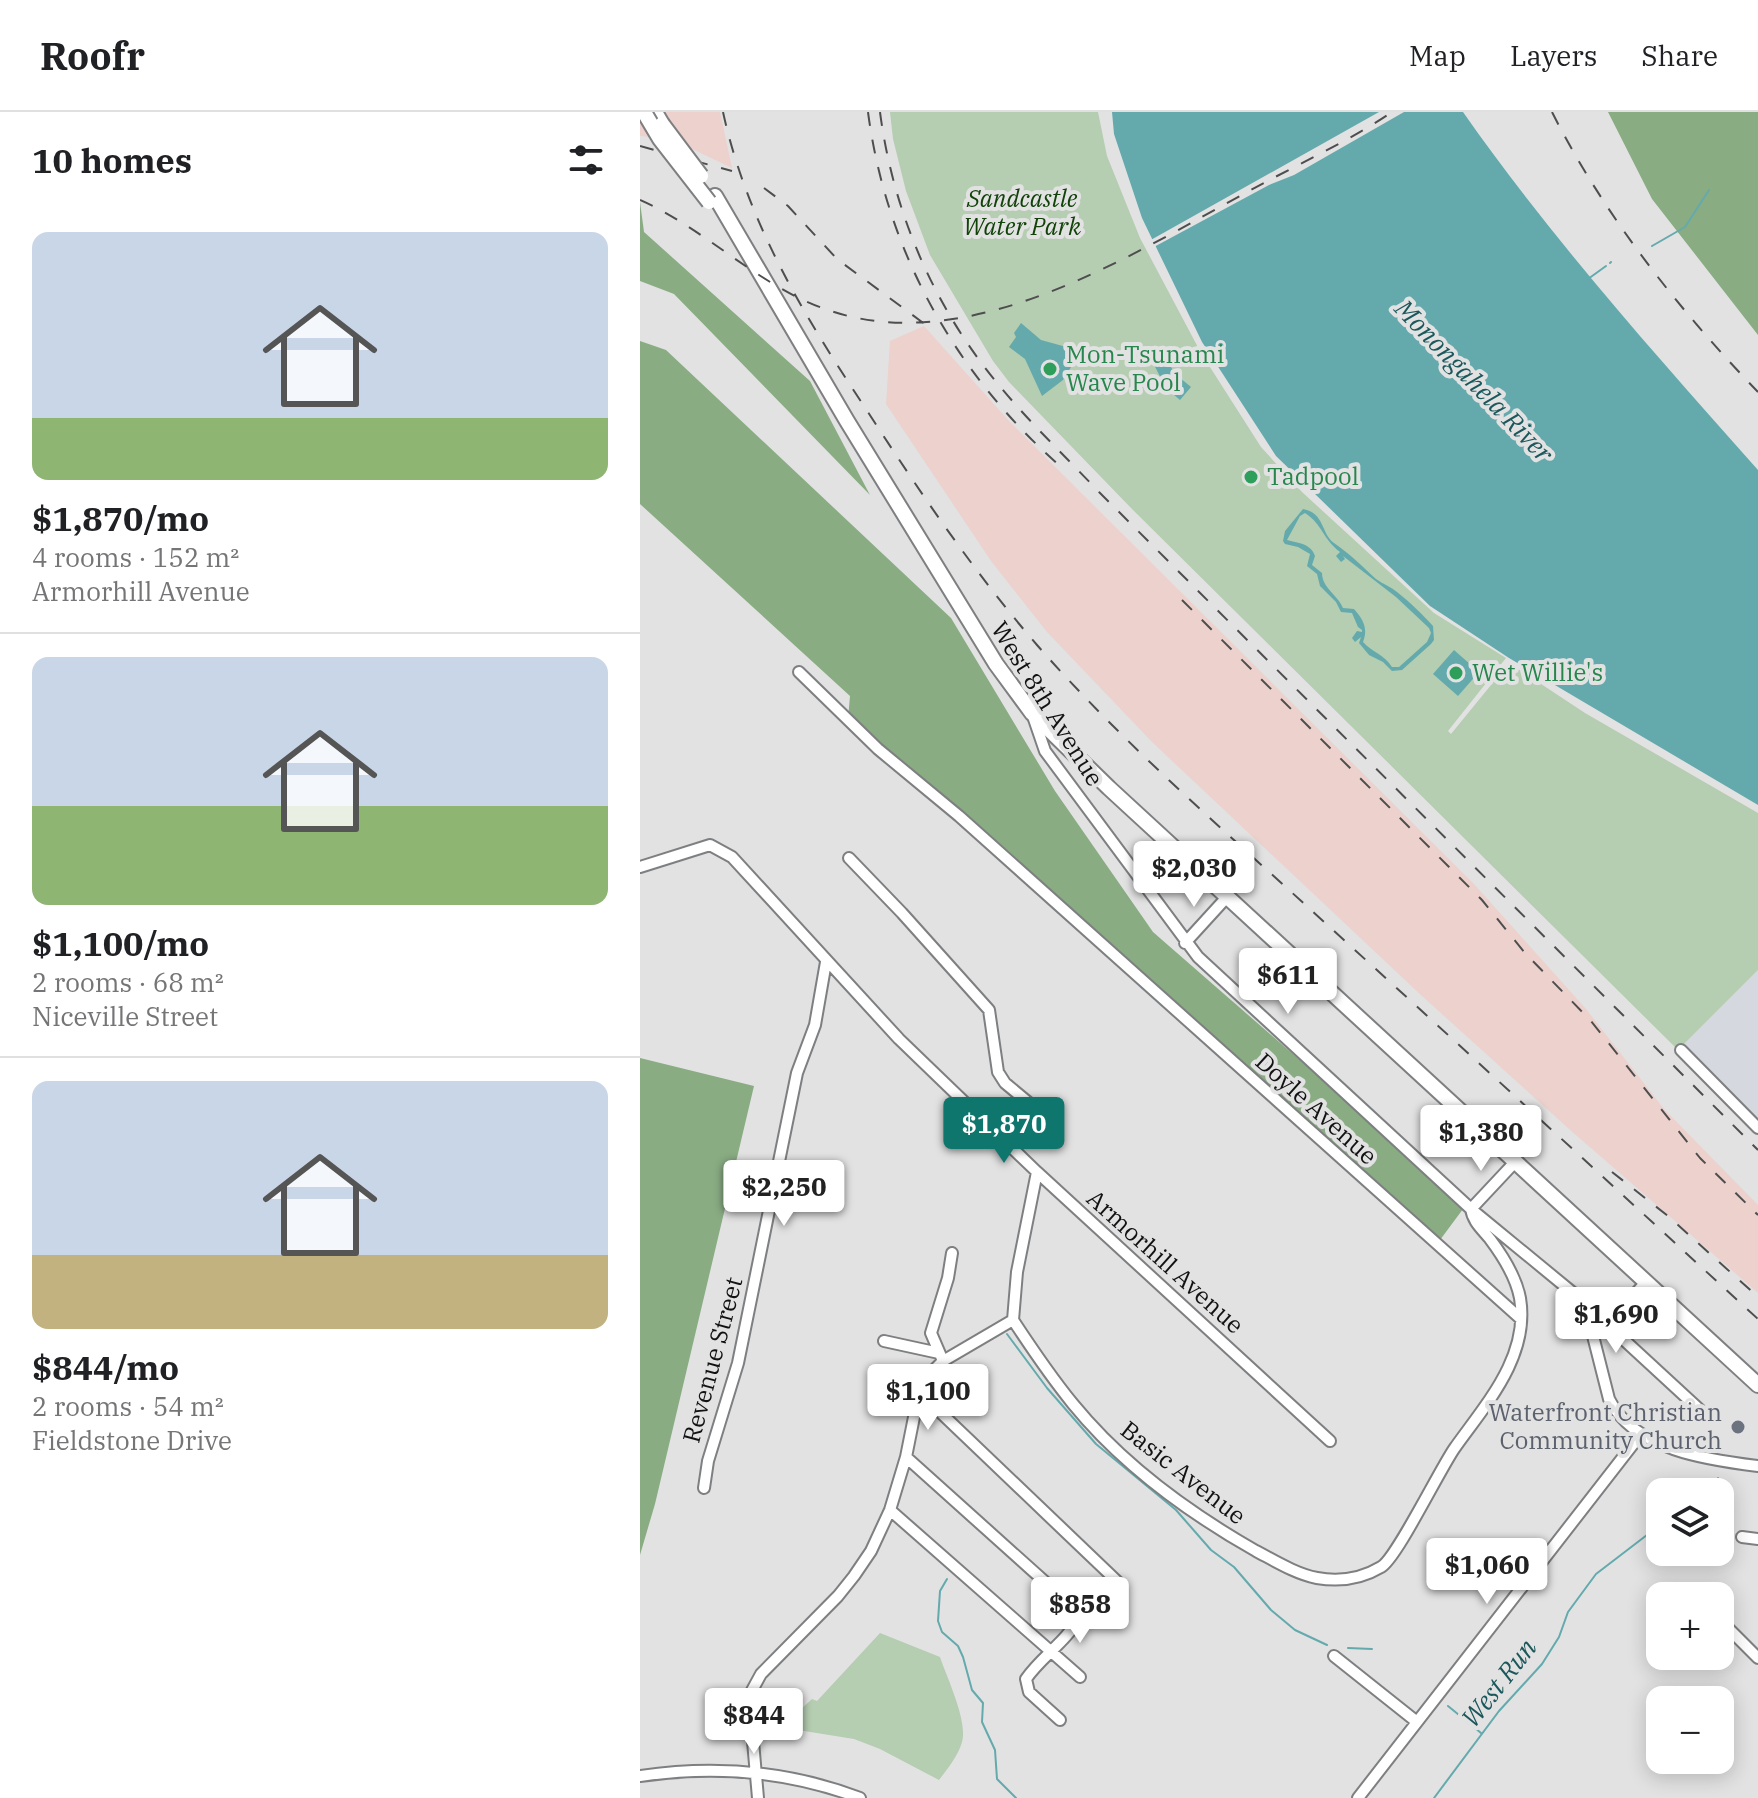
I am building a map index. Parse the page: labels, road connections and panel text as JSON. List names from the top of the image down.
{
  "streets": {
    "main road": ["West 8th Avenue"],
    "street": [
      "Doyle Avenue",
      "Armorhill Avenue",
      "Revenue Street",
      "Basic Avenue"
    ]
  },
  "crossings": [
    ["West 8th Avenue", "Basic Avenue"],
    ["Doyle Avenue", "Basic Avenue"],
    ["Armorhill Avenue", "Revenue Street"]
  ],
  "water": ["Monongahela River", "West Run"],
  "parks": ["Sandcastle Water Park"],
  "places": [
    "Mon-Tsunami Wave Pool",
    "Tadpool",
    "Wet Willie's",
    "Waterfront Christian Community Church"
  ],
  "page": {
    "header": "Roofr",
    "nav": ["Map", "Layers", "Share"],
    "heading": "10 homes",
    "list": [
      {
        "name": "$1,870/mo",
        "note": "4 rooms · 152 m² · Armorhill Avenue"
      },
      {
        "name": "$1,100/mo",
        "note": "2 rooms · 68 m² · Niceville Street"
      },
      {
        "name": "$844/mo",
        "note": "2 rooms · 54 m² · Fieldstone Drive"
      }
    ],
    "price": [
      "$2,030",
      "$611",
      "$1,870",
      "$1,380",
      "$2,250",
      "$1,690",
      "$1,100",
      "$1,060",
      "$858",
      "$844"
    ],
    "map_buttons": ["+", "−"]
  }
}
